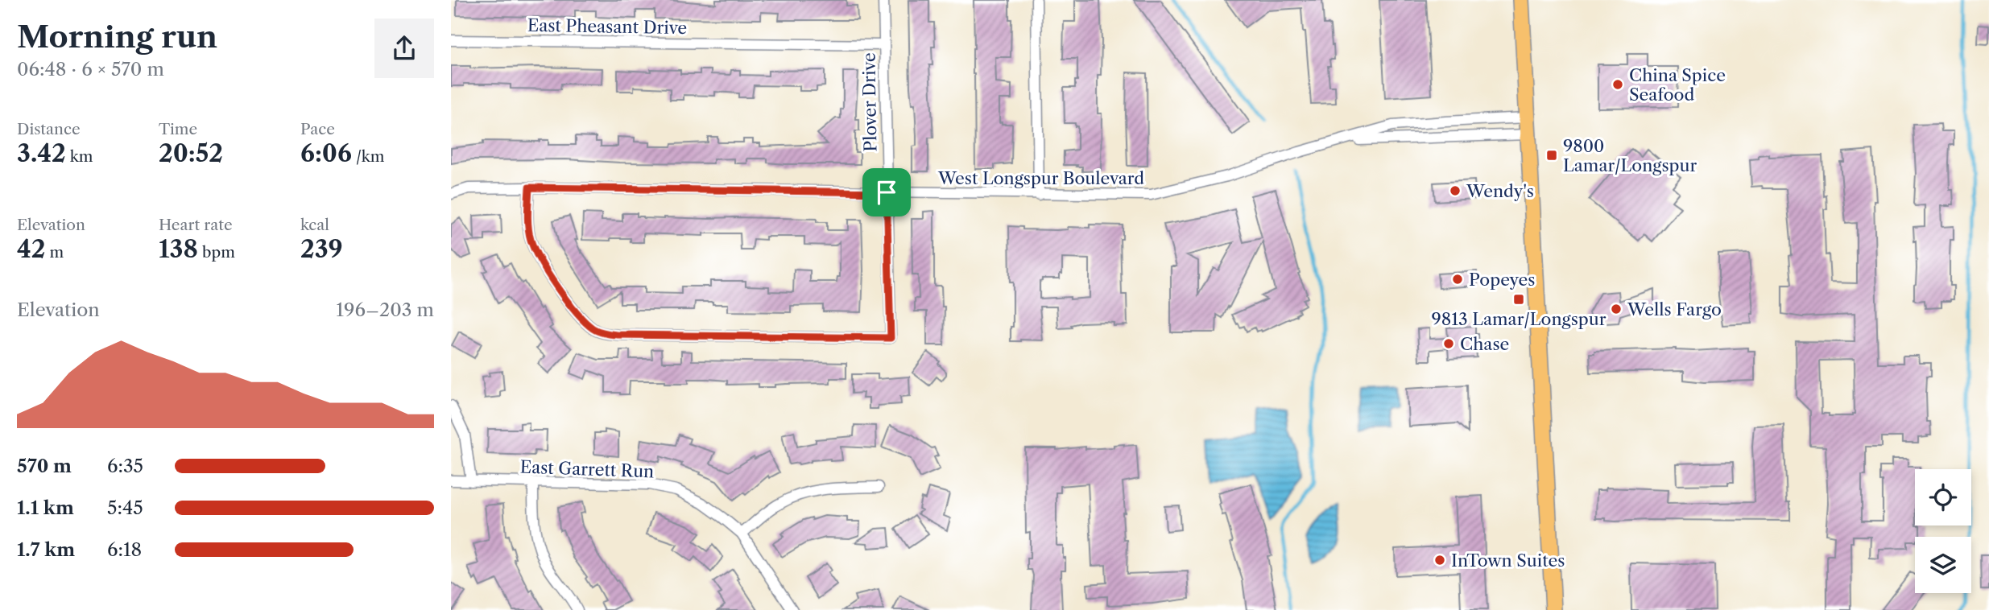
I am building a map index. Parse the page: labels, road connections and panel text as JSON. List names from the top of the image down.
{
  "streets": {
    "street": [
      "East Pheasant Drive",
      "Plover Drive",
      "West Longspur Boulevard",
      "East Garrett Run"
    ]
  },
  "crossings": [
    ["East Pheasant Drive", "Plover Drive"],
    ["Plover Drive", "West Longspur Boulevard"]
  ],
  "places": {
    "other": [
      "China Spice Seafood",
      "Wendy's",
      "Popeyes",
      "Wells Fargo",
      "Chase",
      "InTown Suites"
    ],
    "transit": ["9800 Lamar/Longspur", "9813 Lamar/Longspur"]
  },
  "page": {
    "heading": ["Morning run", "06:48 · 6 × 570 m"],
    "stats": [
      ["Distance", "3.42 km"],
      ["Time", "20:52"],
      ["Pace", "6:06 /km"],
      ["Elevation", "42 m"],
      ["Heart rate", "138 bpm"],
      ["kcal", "239"]
    ],
    "chart": ["Elevation", "196–203 m"],
    "list": [
      {
        "name": "570 m",
        "note": "6:35"
      },
      {
        "name": "1.1 km",
        "note": "5:45"
      },
      {
        "name": "1.7 km",
        "note": "6:18"
      }
    ]
  }
}
